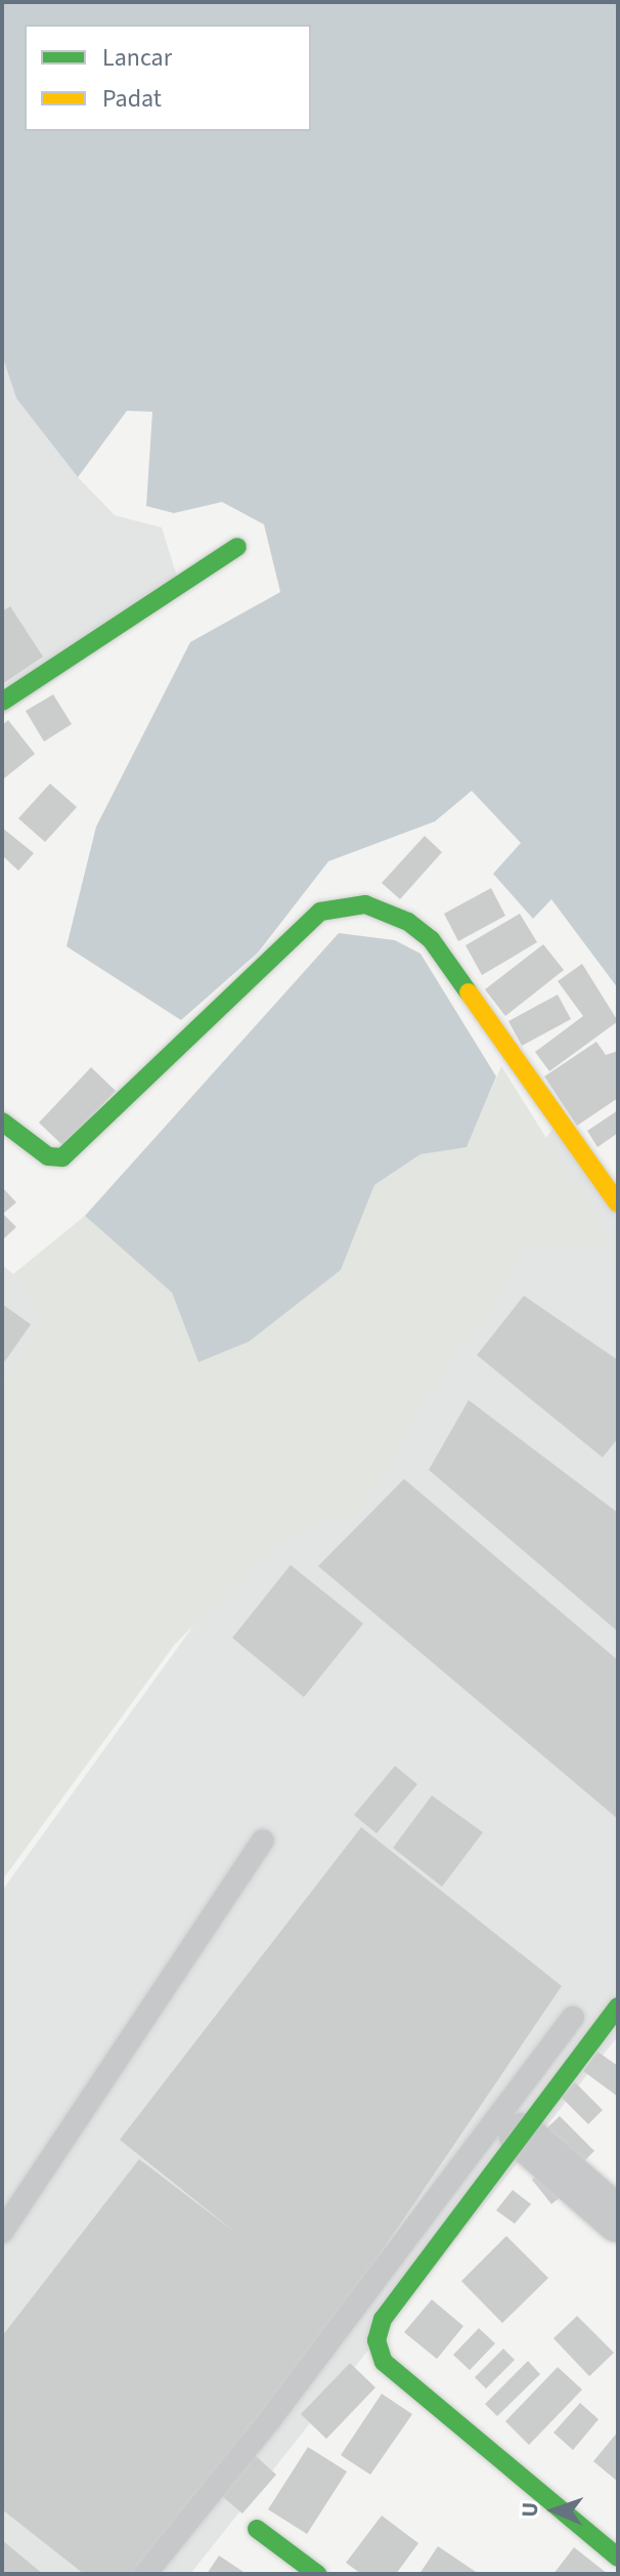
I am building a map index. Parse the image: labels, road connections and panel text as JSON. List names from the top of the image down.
{
  "legend": ["Lancar", "Padat"],
  "north": "left"
}
